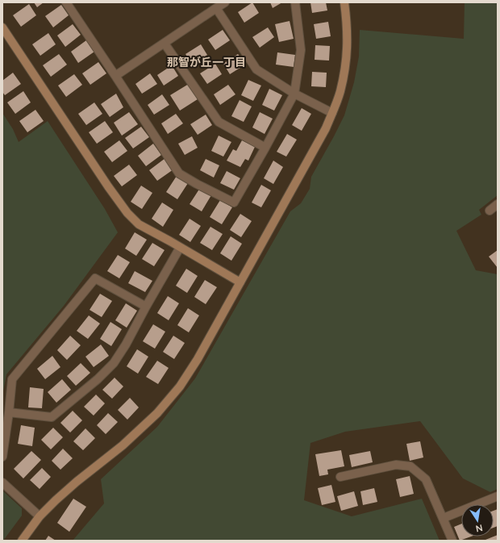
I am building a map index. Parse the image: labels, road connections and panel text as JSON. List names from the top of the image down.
{
  "districts": ["那智が丘一丁目"],
  "north": "bottom"
}
